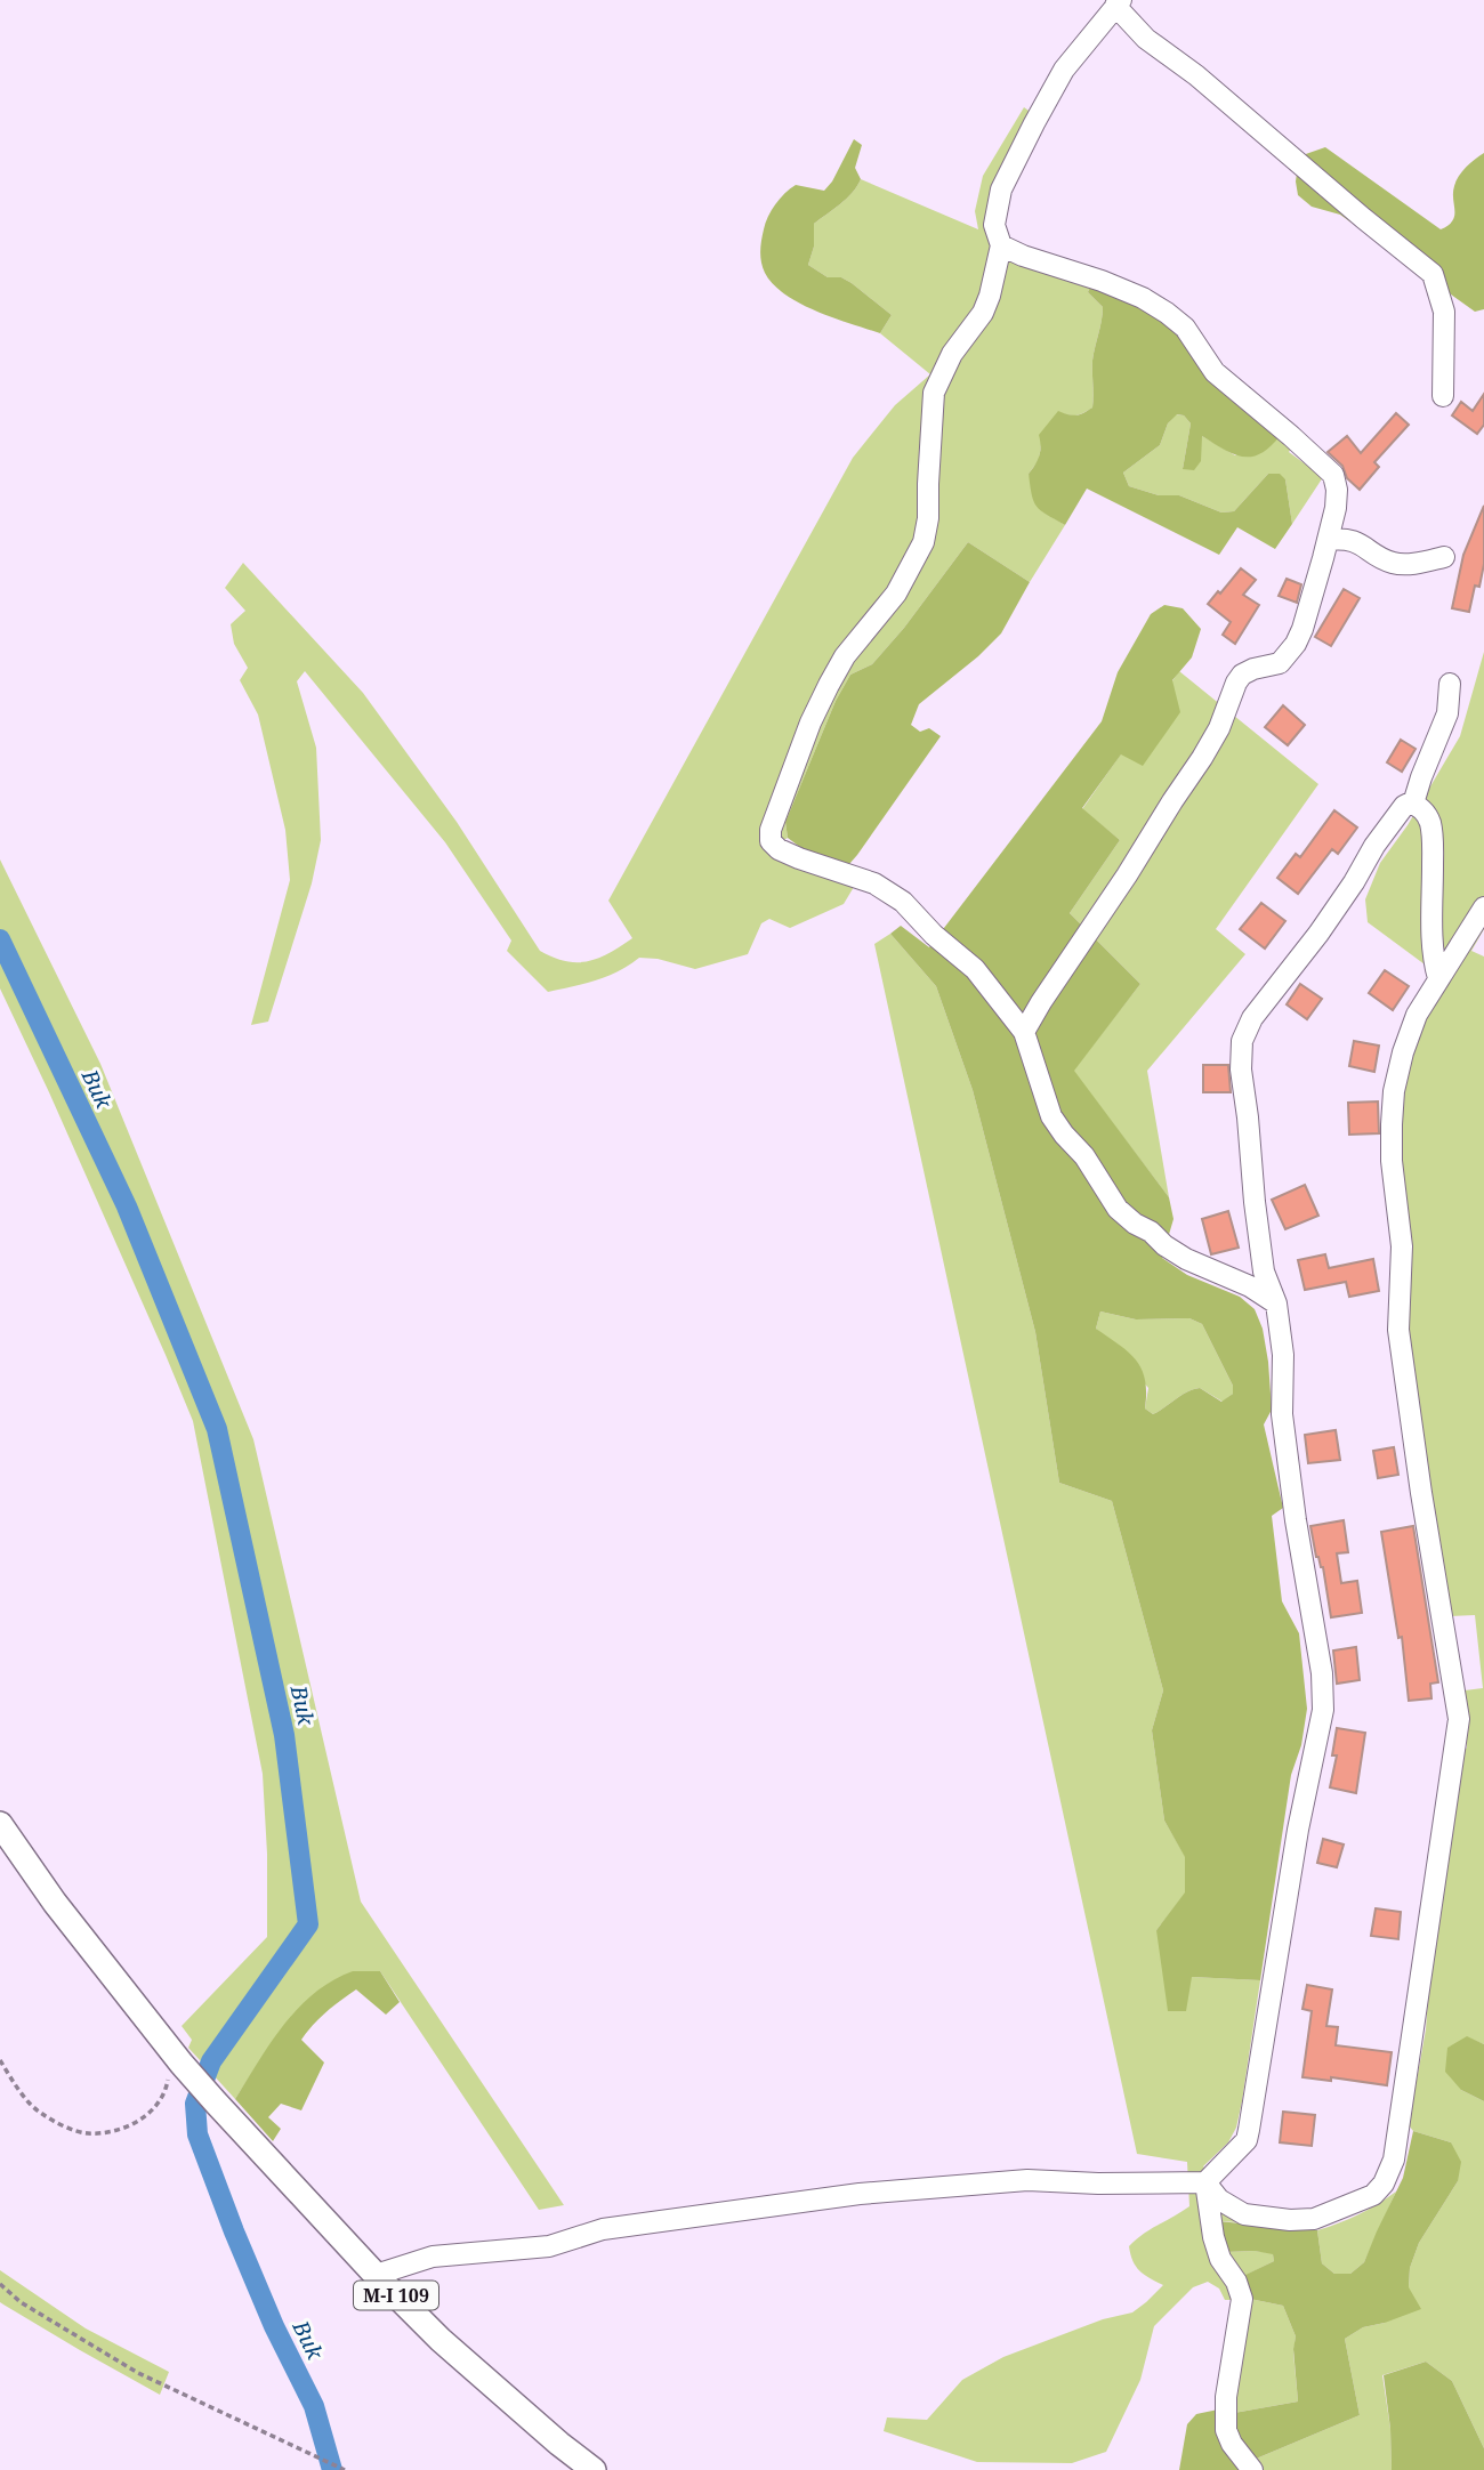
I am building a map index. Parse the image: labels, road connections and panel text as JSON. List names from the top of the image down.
{
  "streets": {
    "main road": ["M-I 109"]
  },
  "water": ["Buk"]
}
